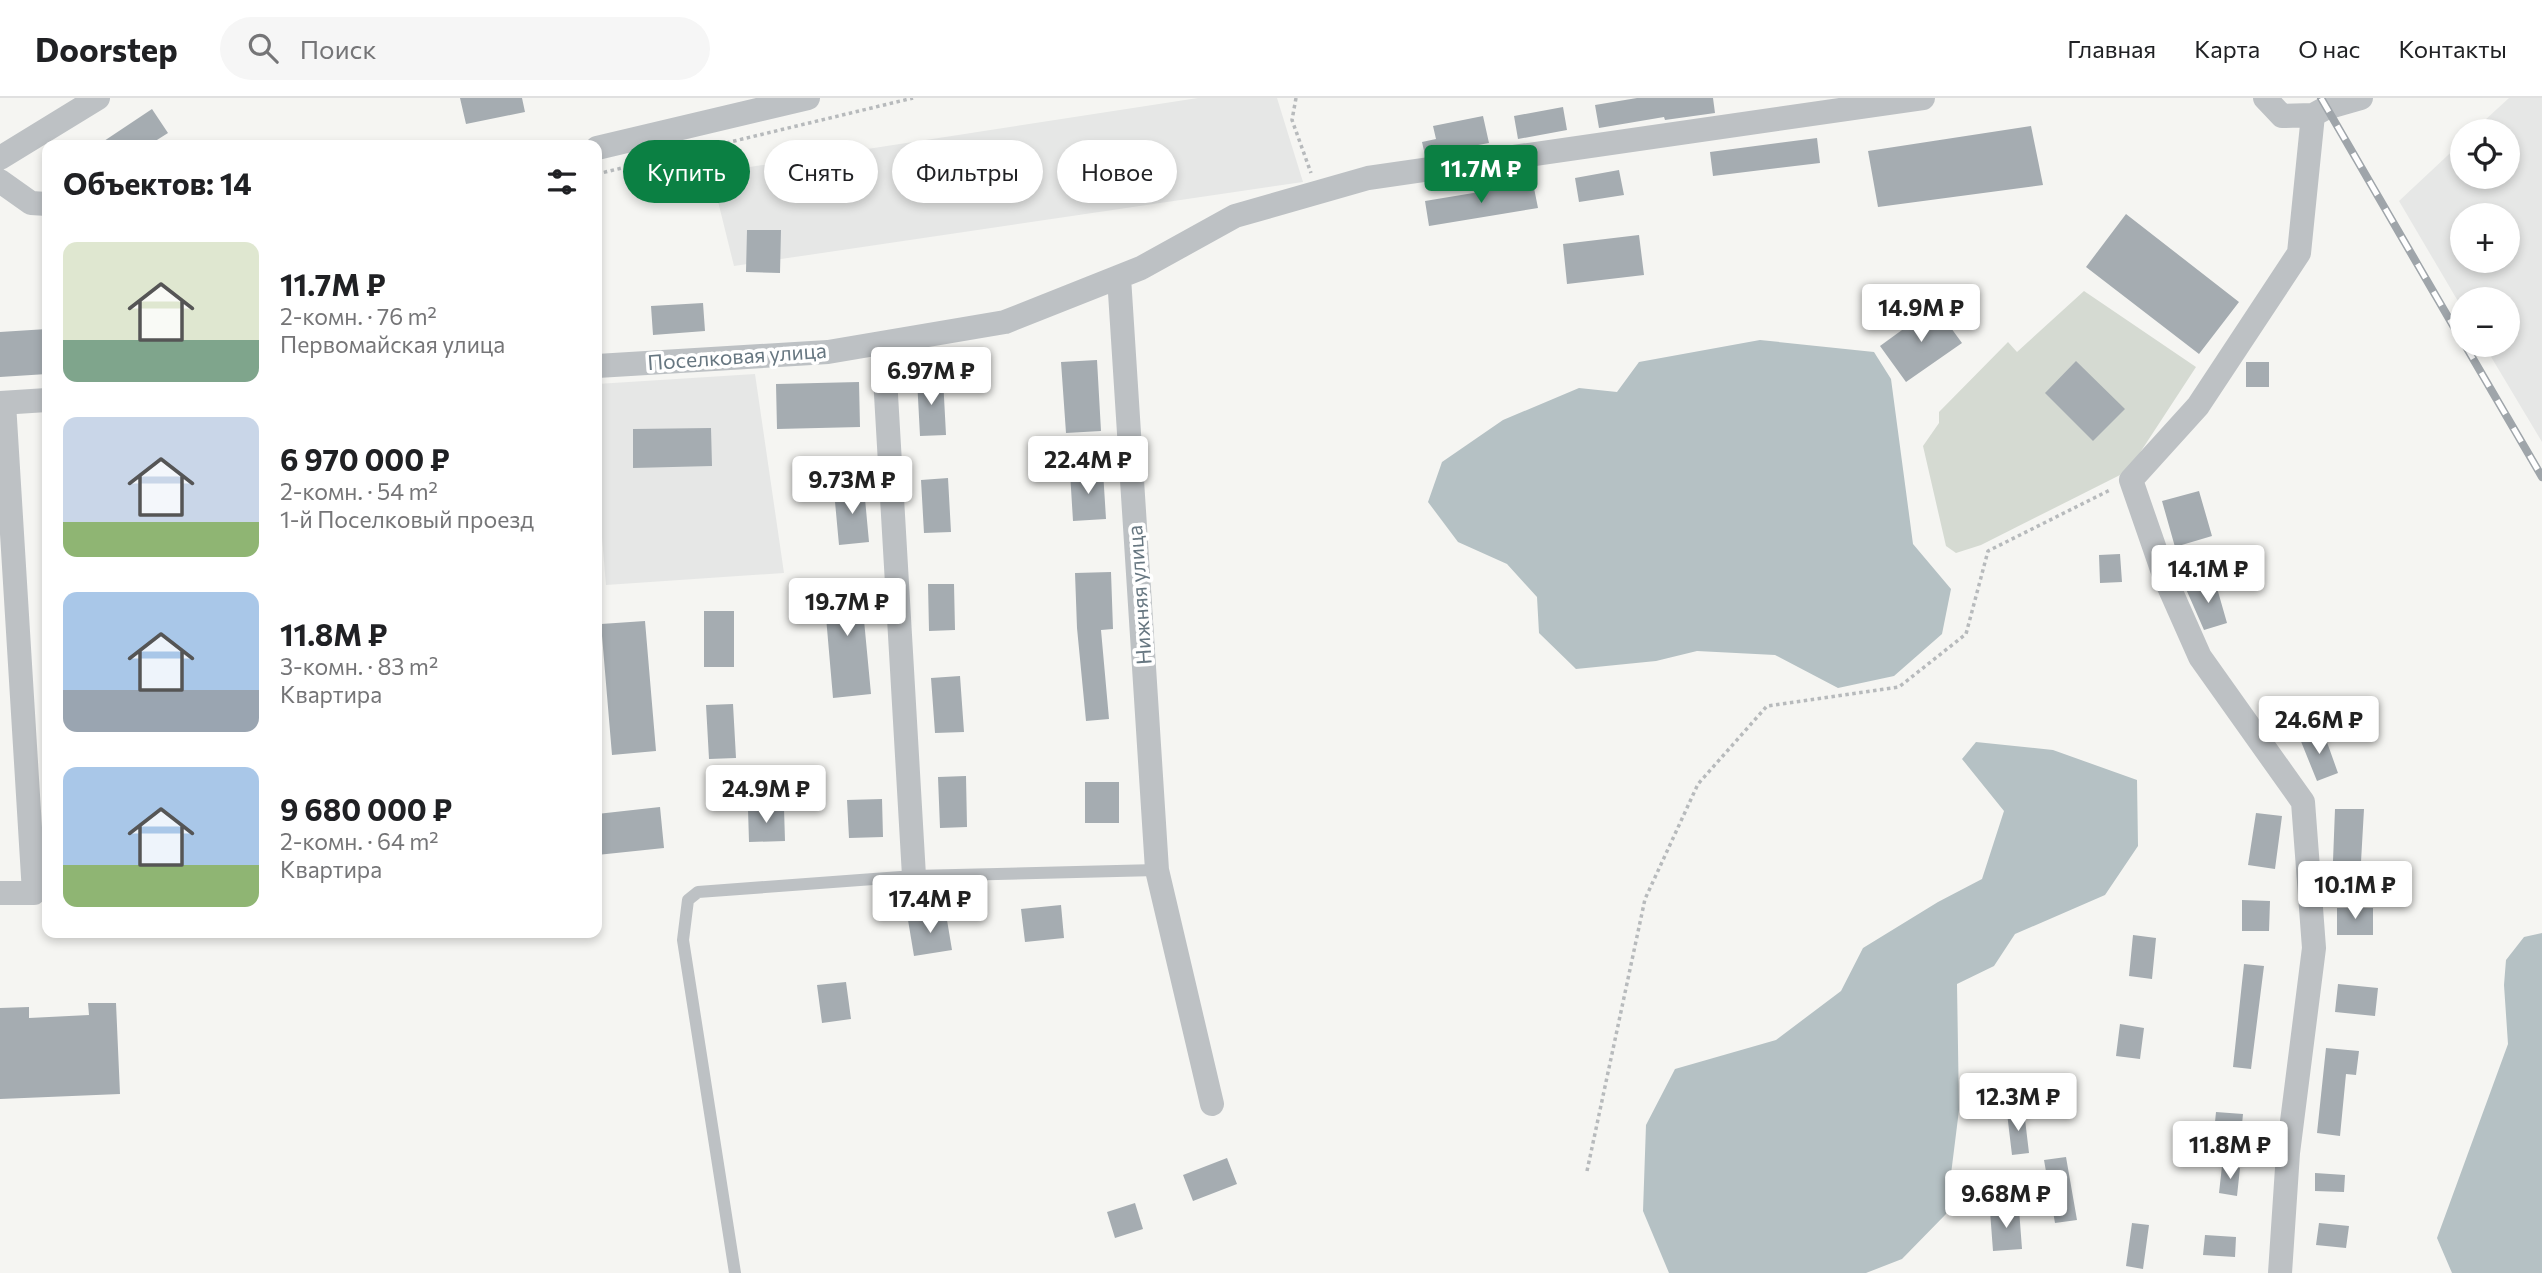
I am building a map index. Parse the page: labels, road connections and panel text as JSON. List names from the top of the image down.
{
  "streets": {
    "street": ["Поселковая улица", "Нижняя улица"]
  },
  "crossings": [
    ["Поселковая улица", "Нижняя улица"]
  ],
  "page": {
    "header": "Doorstep",
    "search": "Поиск",
    "nav": [
      "Главная",
      "Карта",
      "О нас",
      "Контакты"
    ],
    "map_buttons": ["+", "−"],
    "chip": [
      "Купить",
      "Снять",
      "Фильтры",
      "Новое"
    ],
    "heading": "Объектов: 14",
    "price": [
      "11.7M ₽",
      "14.9M ₽",
      "6.97M ₽",
      "22.4M ₽",
      "9.73M ₽",
      "14.1M ₽",
      "19.7M ₽",
      "24.6M ₽",
      "24.9M ₽",
      "10.1M ₽",
      "17.4M ₽",
      "12.3M ₽",
      "11.8M ₽",
      "9.68M ₽"
    ],
    "list": [
      {
        "name": "11.7M ₽",
        "note": "2-комн. · 76 m² · Первомайская улица"
      },
      {
        "name": "6 970 000 ₽",
        "note": "2-комн. · 54 m² · 1-й Поселковый проезд"
      },
      {
        "name": "11.8M ₽",
        "note": "3-комн. · 83 m² · Квартира"
      },
      {
        "name": "9 680 000 ₽",
        "note": "2-комн. · 64 m² · Квартира"
      }
    ]
  }
}
